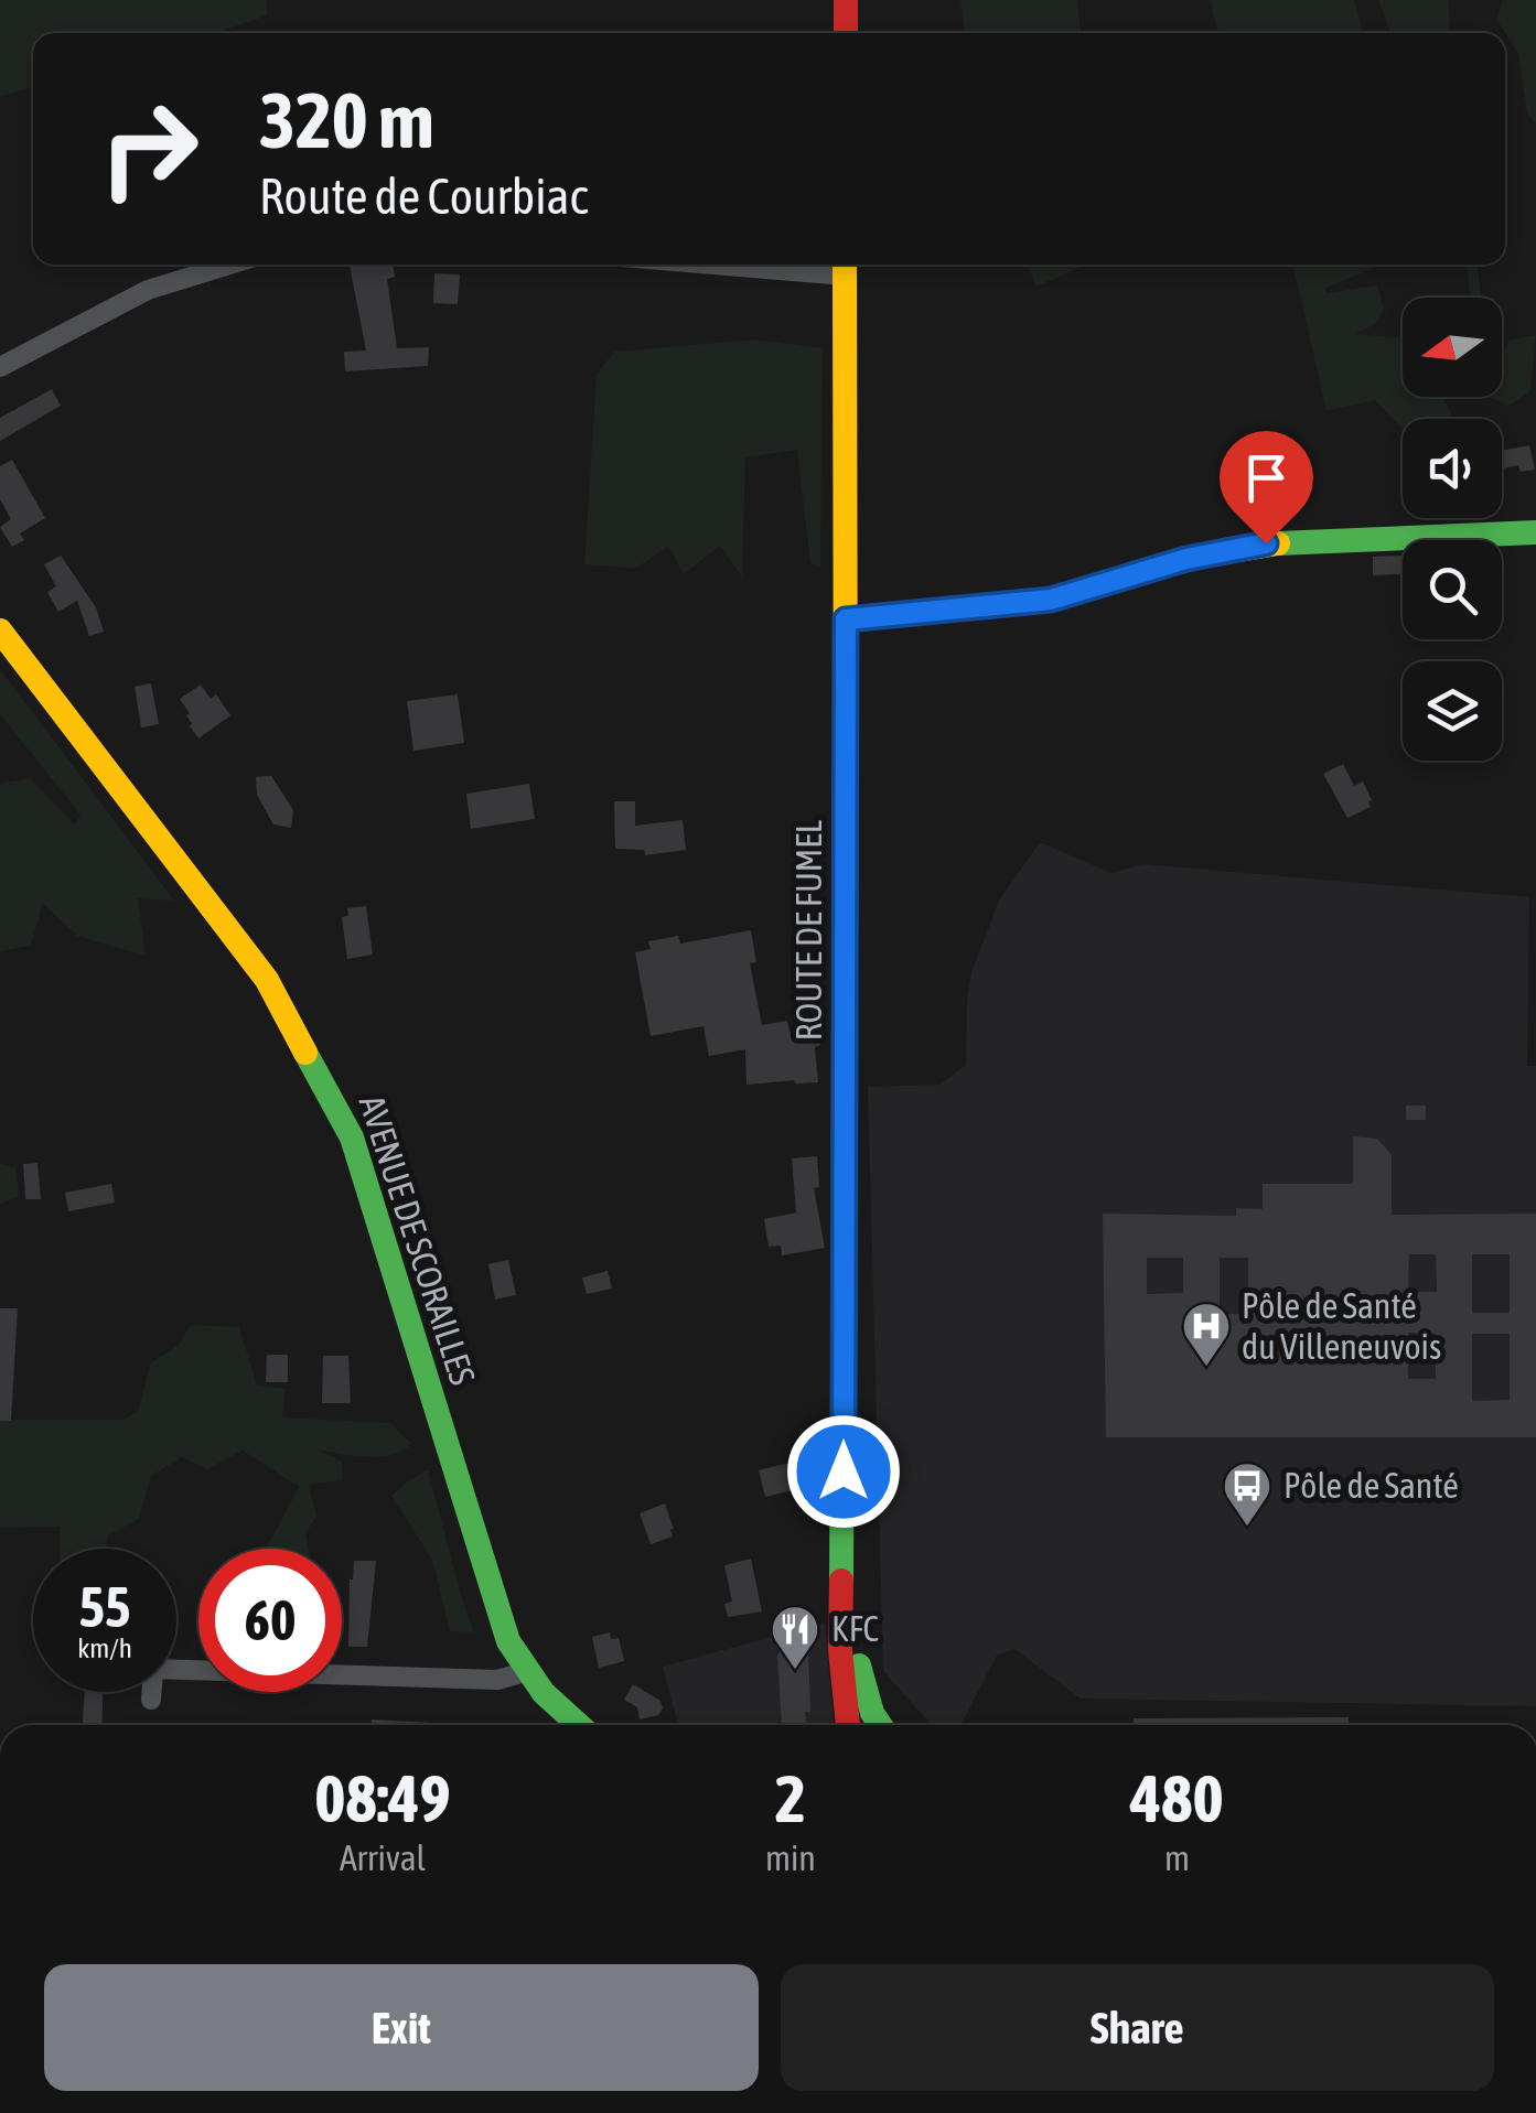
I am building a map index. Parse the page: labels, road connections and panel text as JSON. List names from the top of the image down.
{
  "streets": {
    "street": ["ROUTE DE FUMEL", "AVENUE DE SCORAILLES"]
  },
  "places": {
    "hospital": ["Pôle de Santé du Villeneuvois"],
    "bus stop": ["Pôle de Santé"],
    "restaurant": ["KFC"]
  },
  "north": "left",
  "page": {
    "turn": ["320 m", "Route de Courbiac"],
    "speed": "55 km/h",
    "limit": "60",
    "eta": [
      "08:49",
      "Arrival",
      "2",
      "min",
      "480",
      "m"
    ],
    "buttons": ["Exit", "Share"]
  }
}
